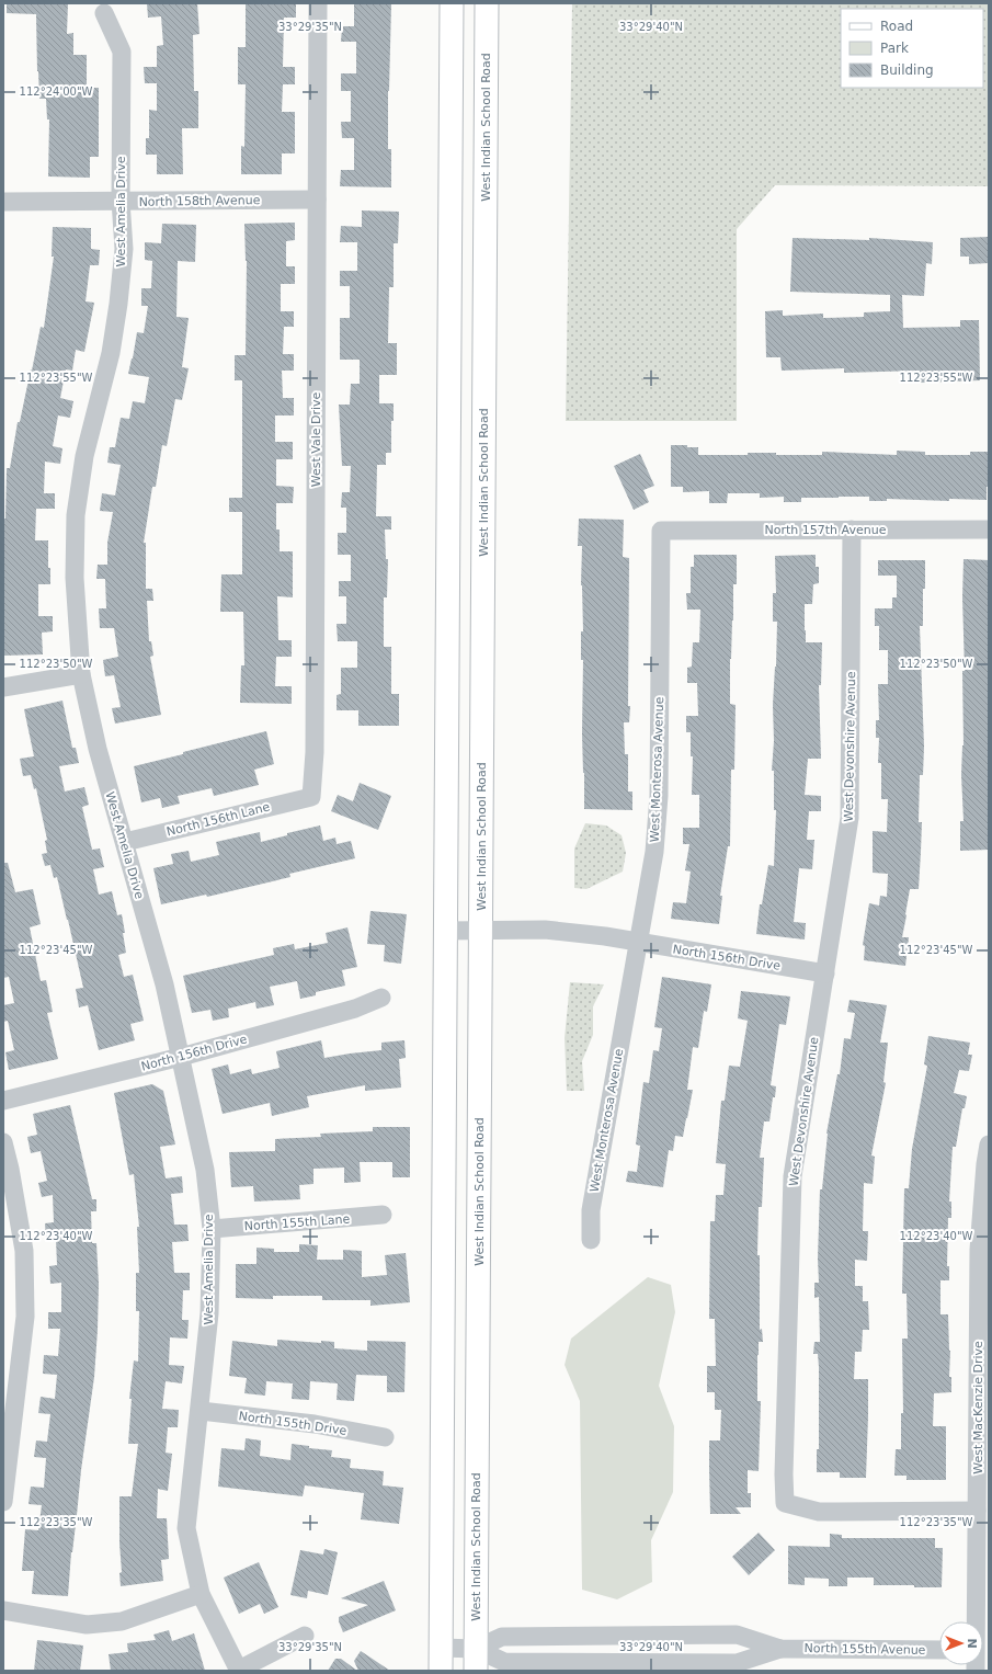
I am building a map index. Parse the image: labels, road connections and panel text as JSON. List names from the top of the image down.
{
  "streets": {
    "main road": ["West Indian School Road"],
    "street": [
      "North 158th Avenue",
      "West Amelia Drive",
      "West Vale Drive",
      "North 157th Avenue",
      "West Devonshire Avenue",
      "West Monterosa Avenue",
      "North 156th Lane",
      "North 156th Drive",
      "North 155th Lane",
      "West MacKenzie Drive",
      "North 155th Drive",
      "North 155th Avenue"
    ]
  },
  "crossings": [
    ["West Indian School Road", "North 156th Drive"],
    ["West Indian School Road", "North 155th Avenue"],
    ["North 158th Avenue", "West Amelia Drive"],
    ["North 158th Avenue", "West Vale Drive"],
    ["West Amelia Drive", "North 156th Lane"],
    ["West Amelia Drive", "North 156th Drive"],
    ["West Amelia Drive", "North 155th Lane"],
    ["West Amelia Drive", "North 155th Drive"],
    ["West Vale Drive", "North 156th Lane"],
    ["North 157th Avenue", "West Devonshire Avenue"],
    ["North 157th Avenue", "West Monterosa Avenue"],
    ["West Devonshire Avenue", "North 156th Drive"],
    ["West Devonshire Avenue", "West MacKenzie Drive"],
    ["West Monterosa Avenue", "North 156th Drive"]
  ],
  "legend": ["Road", "Park", "Building"],
  "north": "right",
  "coordinates": [
    "33°29'35\"N",
    "33°29'40\"N",
    "112°24'00\"W",
    "112°23'55\"W",
    "112°23'50\"W",
    "112°23'45\"W",
    "112°23'40\"W",
    "112°23'35\"W"
  ]
}
